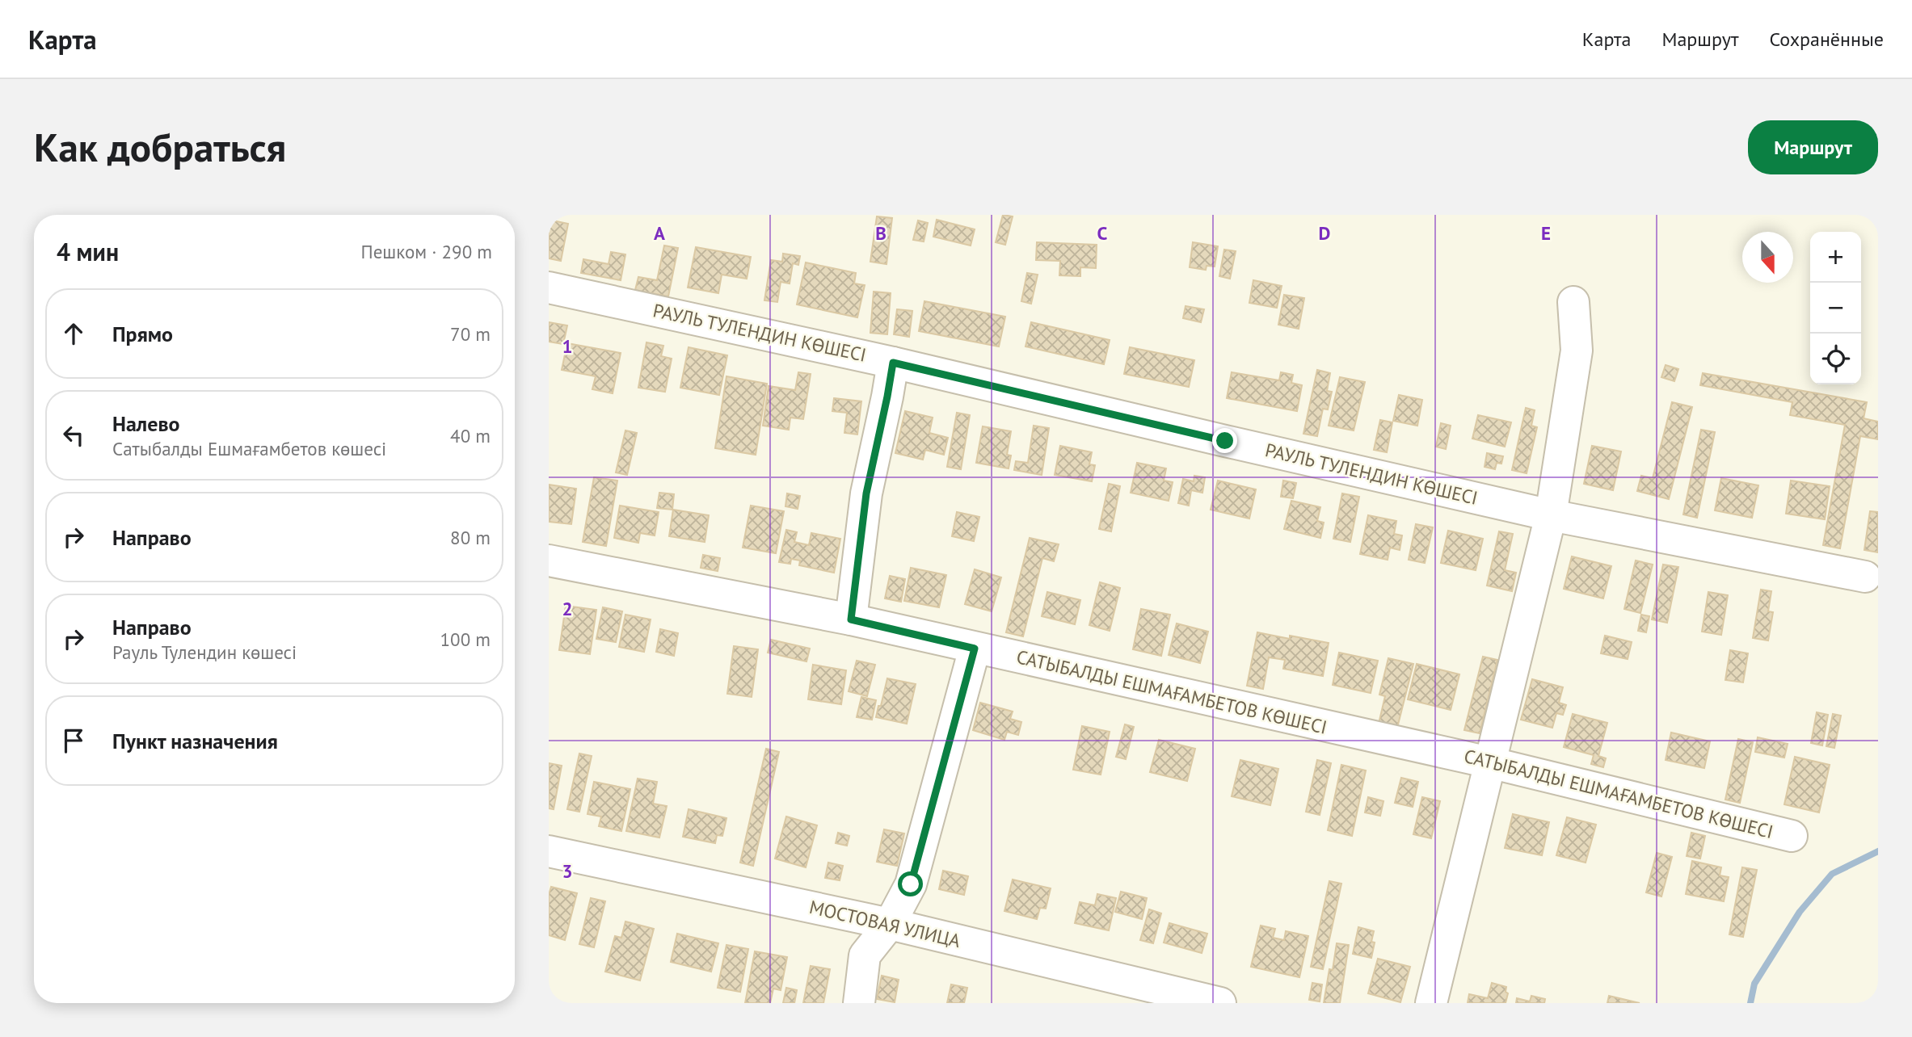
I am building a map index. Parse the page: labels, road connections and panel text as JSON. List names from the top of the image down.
{
  "streets": {
    "street": ["РАУЛЬ ТУЛЕНДИН КӨШЕСІ", "САТЫБАЛДЫ ЕШМАҒАМБЕТОВ КӨШЕСІ", "МОСТОВАЯ УЛИЦА"]
  },
  "north": "bottom",
  "page": {
    "header": "Карта",
    "nav": ["Карта", "Маршрут", "Сохранённые"],
    "buttons": "Маршрут",
    "title": "Как добраться",
    "heading": ["4 мин", "Пешком · 290 m"],
    "map_buttons": ["+", "−"],
    "list": [
      ["Прямо", "70 m"],
      ["Налево", "Сатыбалды Ешмағамбетов көшесі", "40 m"],
      ["Направо", "80 m"],
      ["Направо", "Рауль Тулендин көшесі", "100 m"],
      "Пункт назначения"
    ]
  },
  "grid": {
    "columns": [
      "A",
      "B",
      "C",
      "D",
      "E"
    ],
    "rows": ["1", "2", "3"]
  }
}
